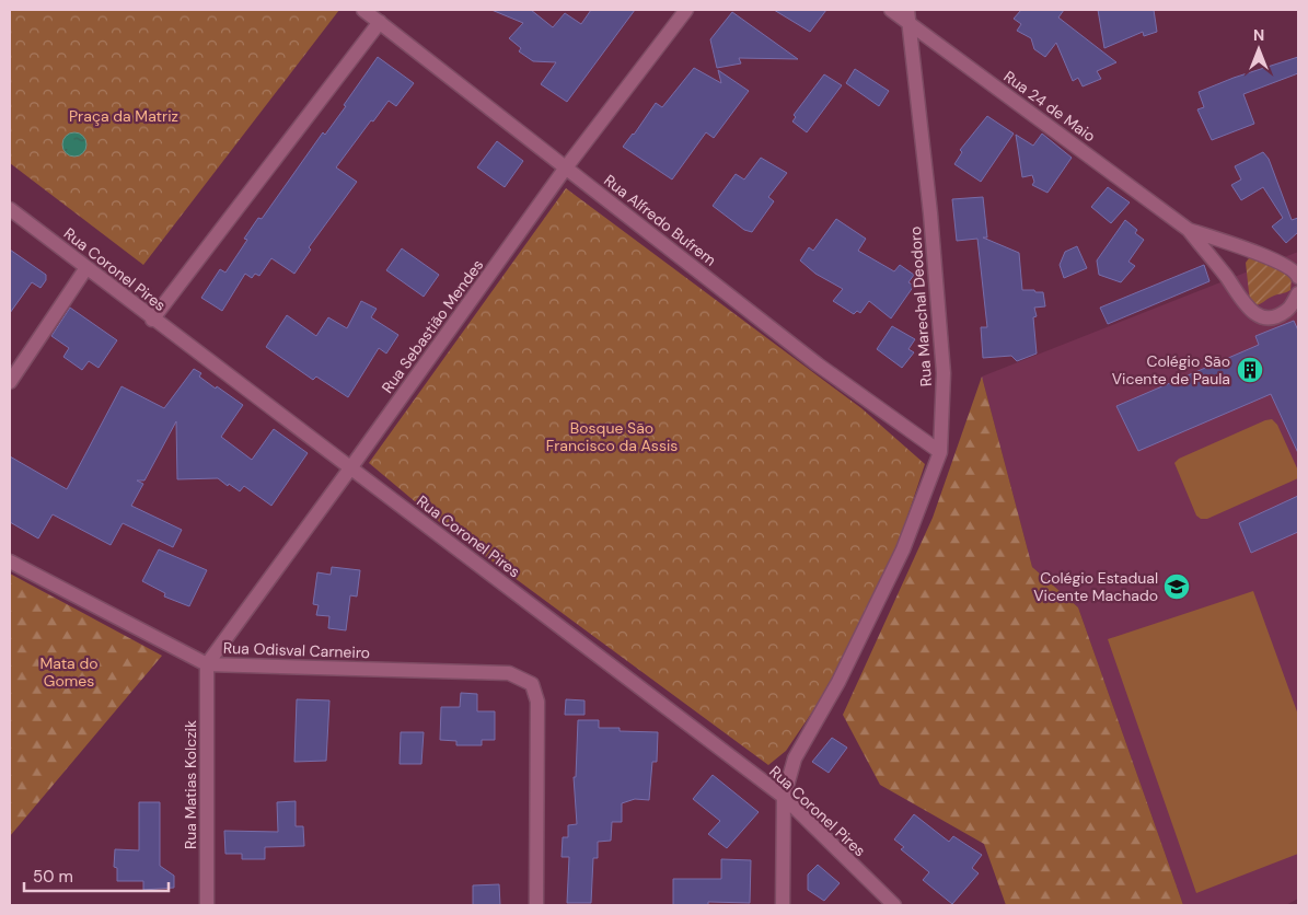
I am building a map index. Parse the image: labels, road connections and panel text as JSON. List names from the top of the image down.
{
  "streets": {
    "street": [
      "Rua 24 de Maio",
      "Rua Alfredo Bufrem",
      "Rua Coronel Pires",
      "Rua Marechal Deodoro",
      "Rua Sebastião Mendes",
      "Rua Odisval Carneiro",
      "Rua Matias Kolczik"
    ]
  },
  "crossings": [
    ["Rua 24 de Maio", "Rua Marechal Deodoro"],
    ["Rua Alfredo Bufrem", "Rua Marechal Deodoro"],
    ["Rua Alfredo Bufrem", "Rua Sebastião Mendes"],
    ["Rua Coronel Pires", "Rua Marechal Deodoro"],
    ["Rua Coronel Pires", "Rua Sebastião Mendes"],
    ["Rua Sebastião Mendes", "Rua Odisval Carneiro"],
    ["Rua Sebastião Mendes", "Rua Matias Kolczik"],
    ["Rua Odisval Carneiro", "Rua Matias Kolczik"]
  ],
  "parks": ["Praça da Matriz", "Bosque São Francisco da Assis", "Mata do Gomes"],
  "places": {
    "building": ["Colégio São Vicente de Paula"],
    "school or university": ["Colégio Estadual Vicente Machado"]
  },
  "scale_bar": "50 m",
  "north": "top"
}
